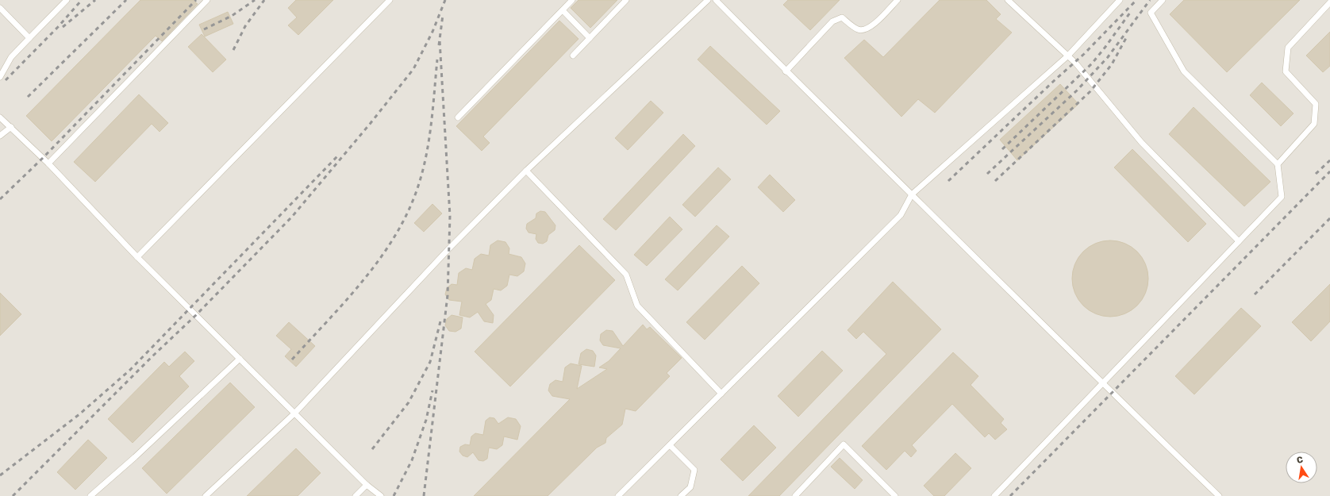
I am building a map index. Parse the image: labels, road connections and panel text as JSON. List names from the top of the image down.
{
  "north": "top"
}
